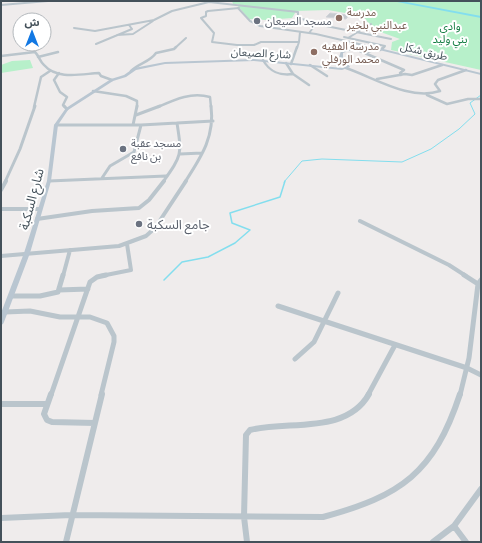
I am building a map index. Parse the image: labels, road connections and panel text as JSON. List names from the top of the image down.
{
  "streets": {
    "main road": ["طريق شكل", "شارع الصيعان", "شارع السكبة"]
  },
  "crossings": [
    ["شارع الصيعان", "شارع السكبة"]
  ],
  "parks": ["وادي بني وليد"],
  "places": [
    "مدرسة عبدالنبي بلخير",
    "مسجد الصيعان",
    "مدرسة الفقيه محمد الورفلي",
    "مسجد عقبة بن نافع",
    "جامع السكبة"
  ],
  "north": "top"
}
